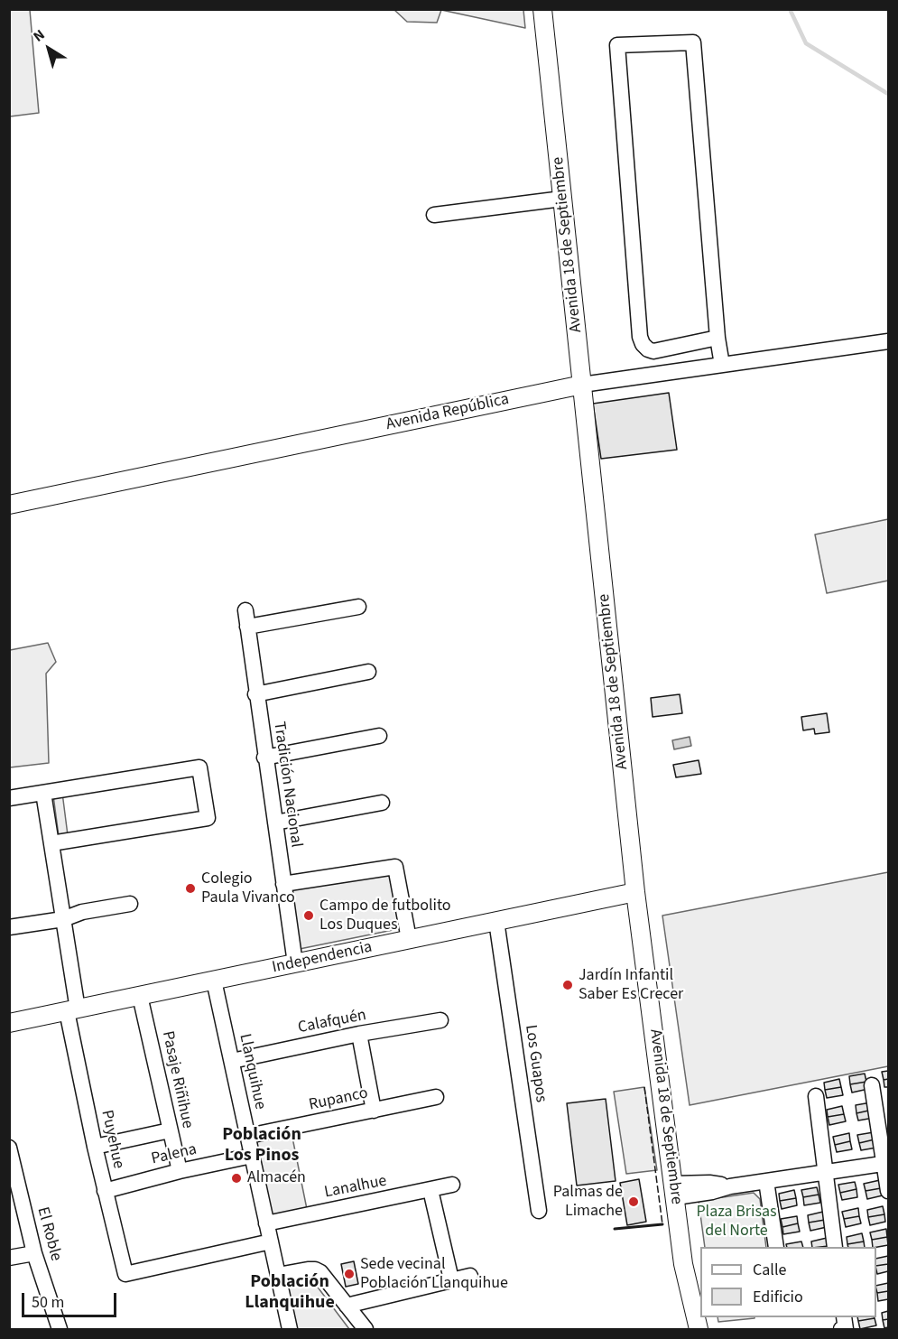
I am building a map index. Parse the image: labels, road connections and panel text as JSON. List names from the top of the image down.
{
  "streets": {
    "main road": ["Avenida 18 de Septiembre", "Avenida República", "Independencia"],
    "street": [
      "Tradición Nacional",
      "Calafquén",
      "Los Guapos",
      "Llanquihue",
      "Pasaje Riñihue",
      "Rupanco",
      "Puyehue",
      "Palena",
      "Lanalhue",
      "El Roble"
    ]
  },
  "crossings": [
    ["Avenida 18 de Septiembre", "Avenida República"],
    ["Avenida 18 de Septiembre", "Independencia"],
    ["Tradición Nacional", "Independencia"],
    ["Independencia", "Los Guapos"],
    ["Independencia", "Llanquihue"],
    ["Independencia", "Pasaje Riñihue"],
    ["Independencia", "Puyehue"],
    ["Calafquén", "Llanquihue"],
    ["Llanquihue", "Rupanco"],
    ["Llanquihue", "Puyehue"],
    ["Llanquihue", "Palena"],
    ["Llanquihue", "Lanalhue"],
    ["Pasaje Riñihue", "Palena"],
    ["Puyehue", "Palena"]
  ],
  "districts": ["Población Los Pinos", "Población Llanquihue"],
  "parks": ["Plaza Brisas del Norte"],
  "places": [
    "Colegio Paula Vivanco",
    "Campo de futbolito Los Duques",
    "Jardín Infantil Saber Es Crecer",
    "Almacén",
    "Palmas de Limache",
    "Sede vecinal Población Llanquihue"
  ],
  "legend": ["Calle", "Edificio"],
  "scale_bar": "50 m",
  "north": "top left"
}
